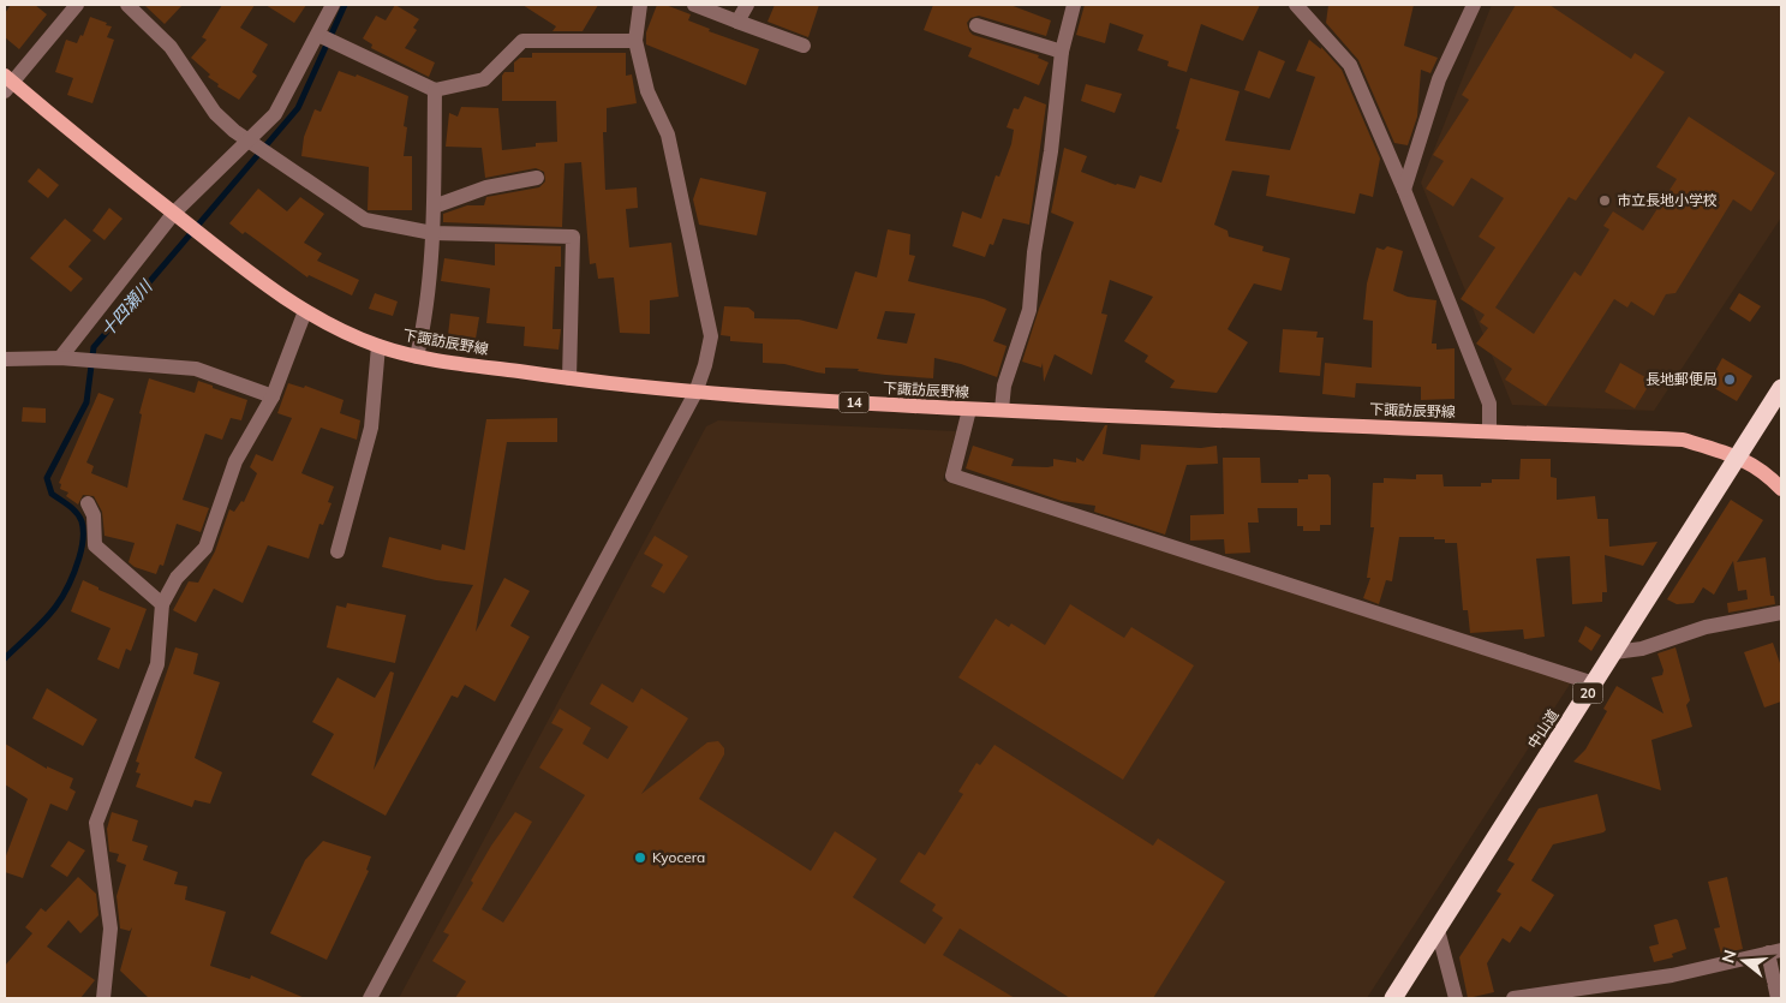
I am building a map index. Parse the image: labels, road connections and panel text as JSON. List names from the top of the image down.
{
  "streets": {
    "highway": ["20", "中山道"],
    "main road": ["下諏訪辰野線", "14"]
  },
  "crossings": [
    ["下諏訪辰野線", "中山道"]
  ],
  "water": ["十四瀬川"],
  "places": ["市立長地小学校", "長地郵便局", "Kyocera"],
  "north": "left"
}
